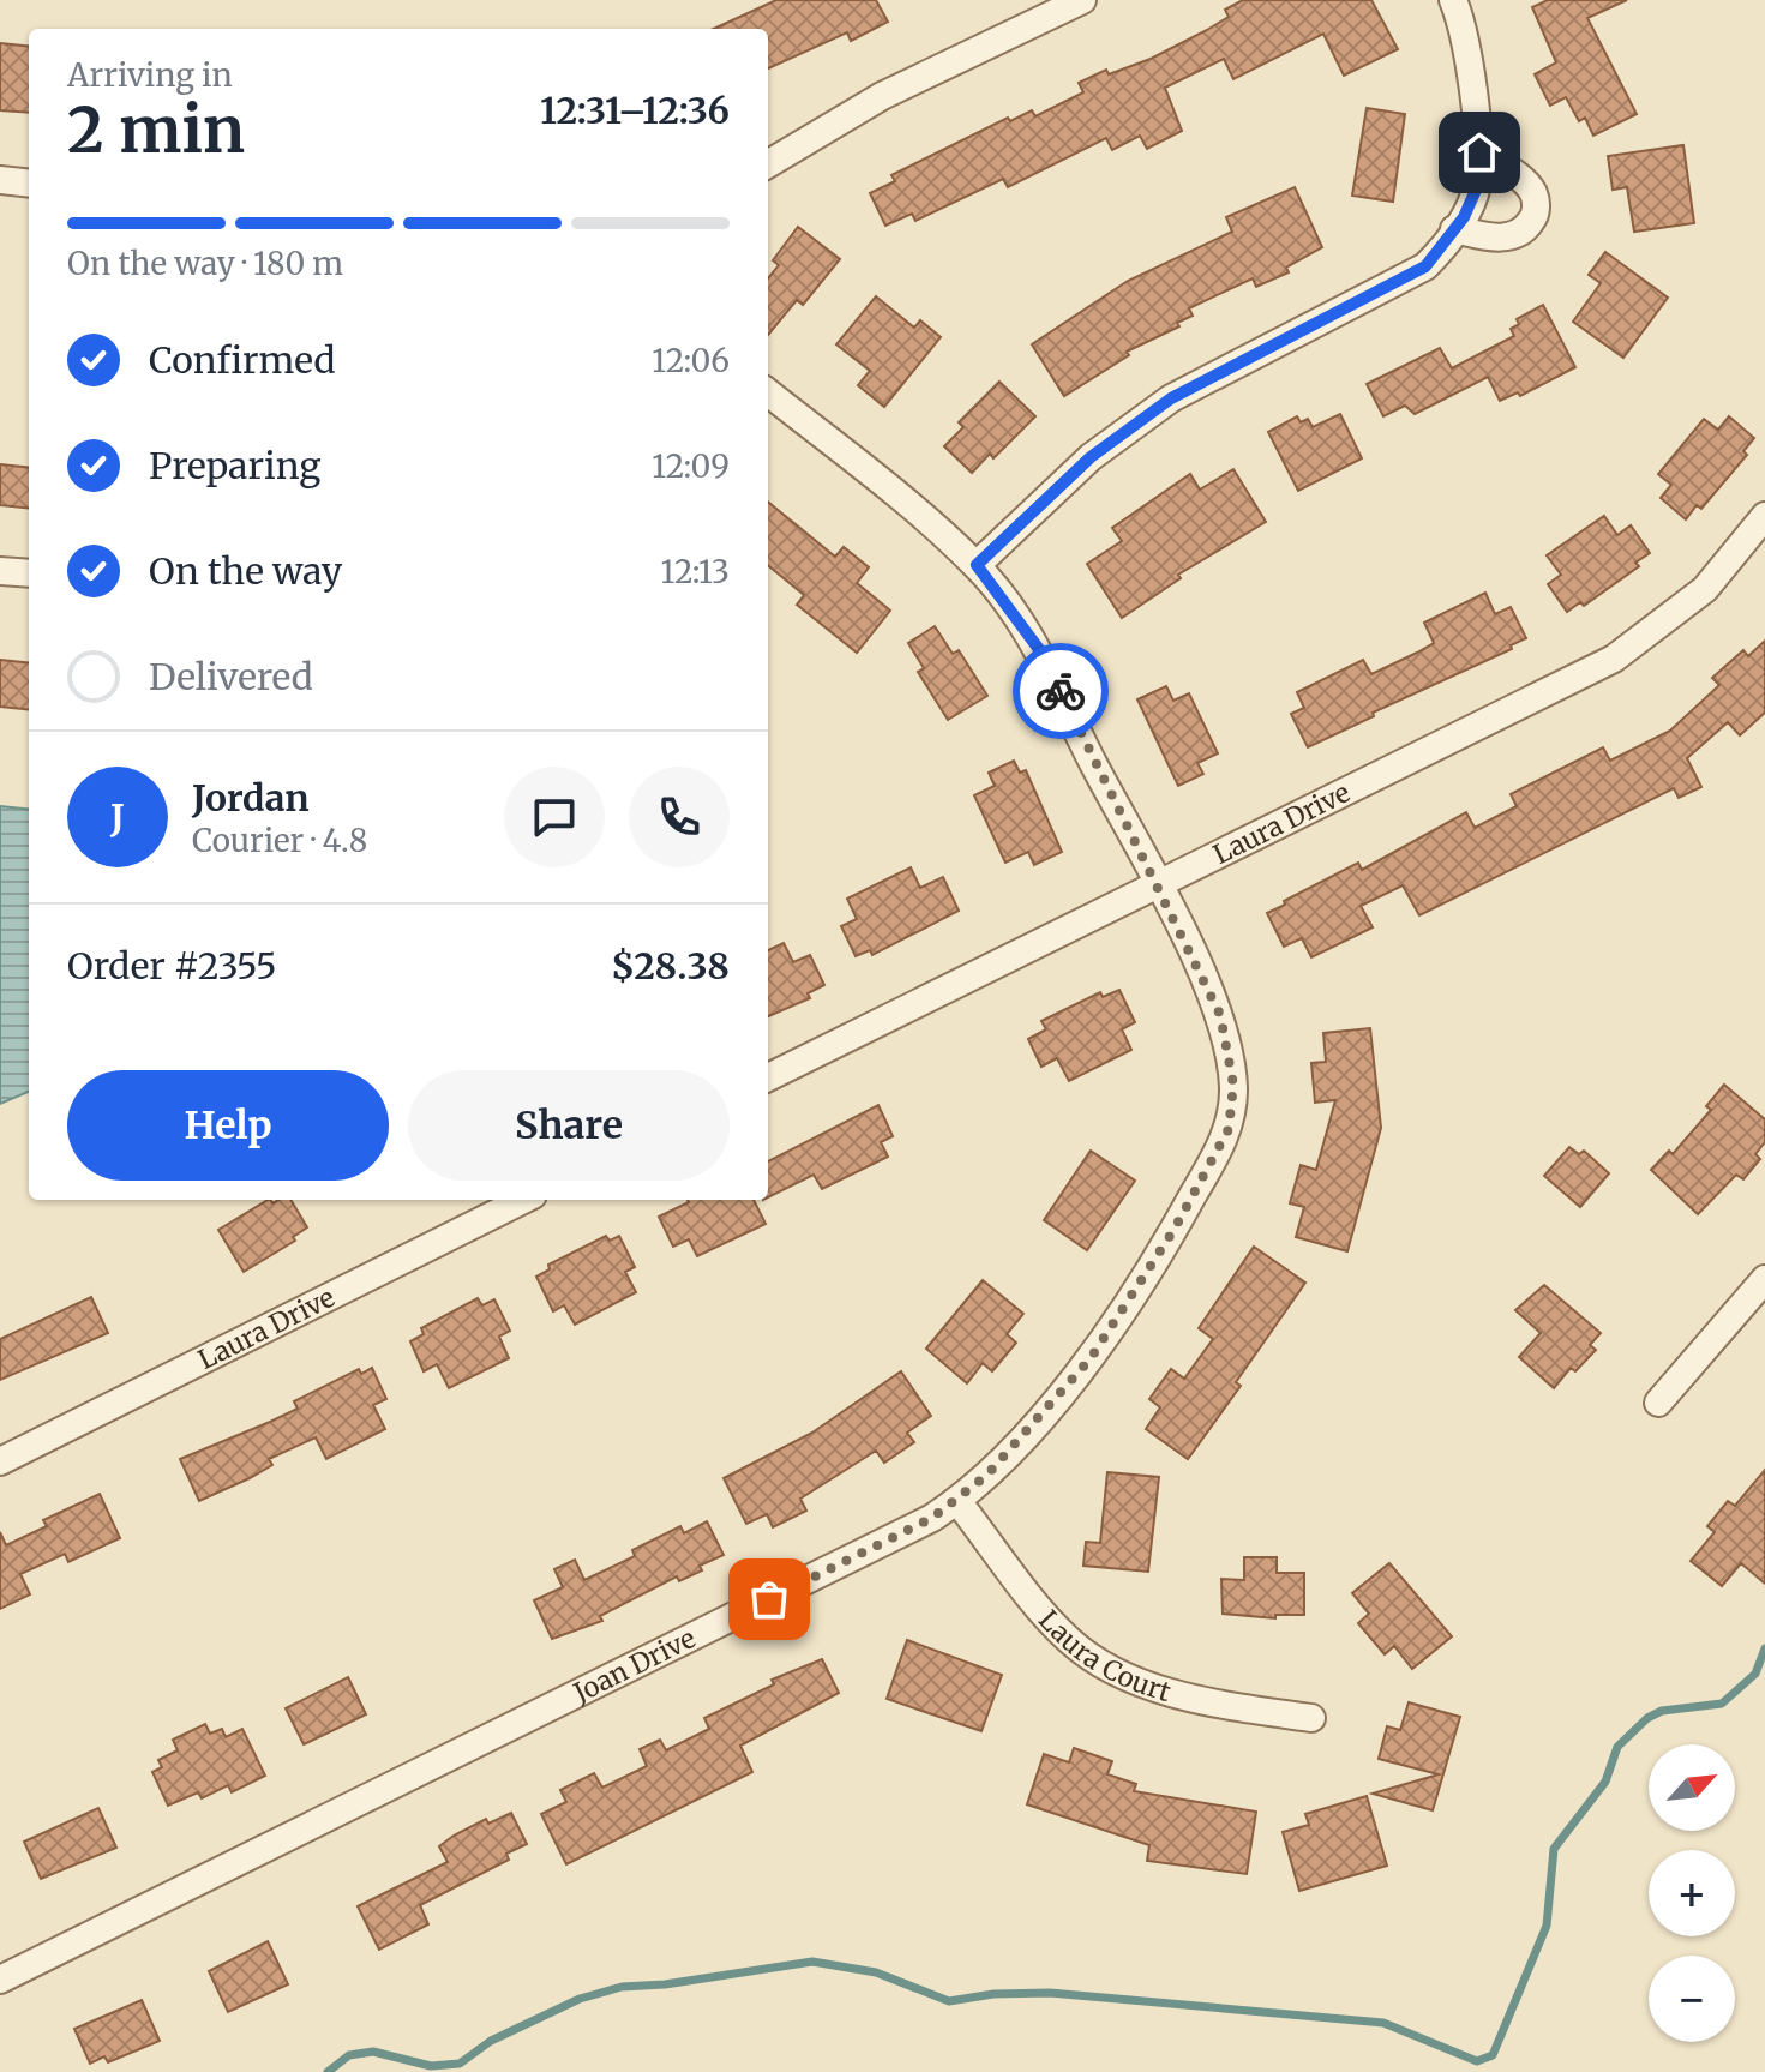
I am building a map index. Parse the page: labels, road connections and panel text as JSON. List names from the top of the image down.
{
  "streets": {
    "street": ["Laura Drive", "Laura Court", "Joan Drive"]
  },
  "crossings": [
    ["Laura Drive", "Joan Drive"],
    ["Laura Court", "Joan Drive"]
  ],
  "north": "top right",
  "page": {
    "heading": ["2 min", "Arriving in", "12:31–12:36"],
    "panel": [
      "Jordan",
      "Courier · 4.8",
      "Order #2355",
      "$28.38"
    ],
    "bar": "On the way · 180 m",
    "list": [
      ["Confirmed", "12:06"],
      ["Preparing", "12:09"],
      ["On the way", "12:13"],
      "Delivered"
    ],
    "round": "J",
    "buttons": ["Help", "Share"],
    "map_buttons": ["+", "−"]
  }
}
